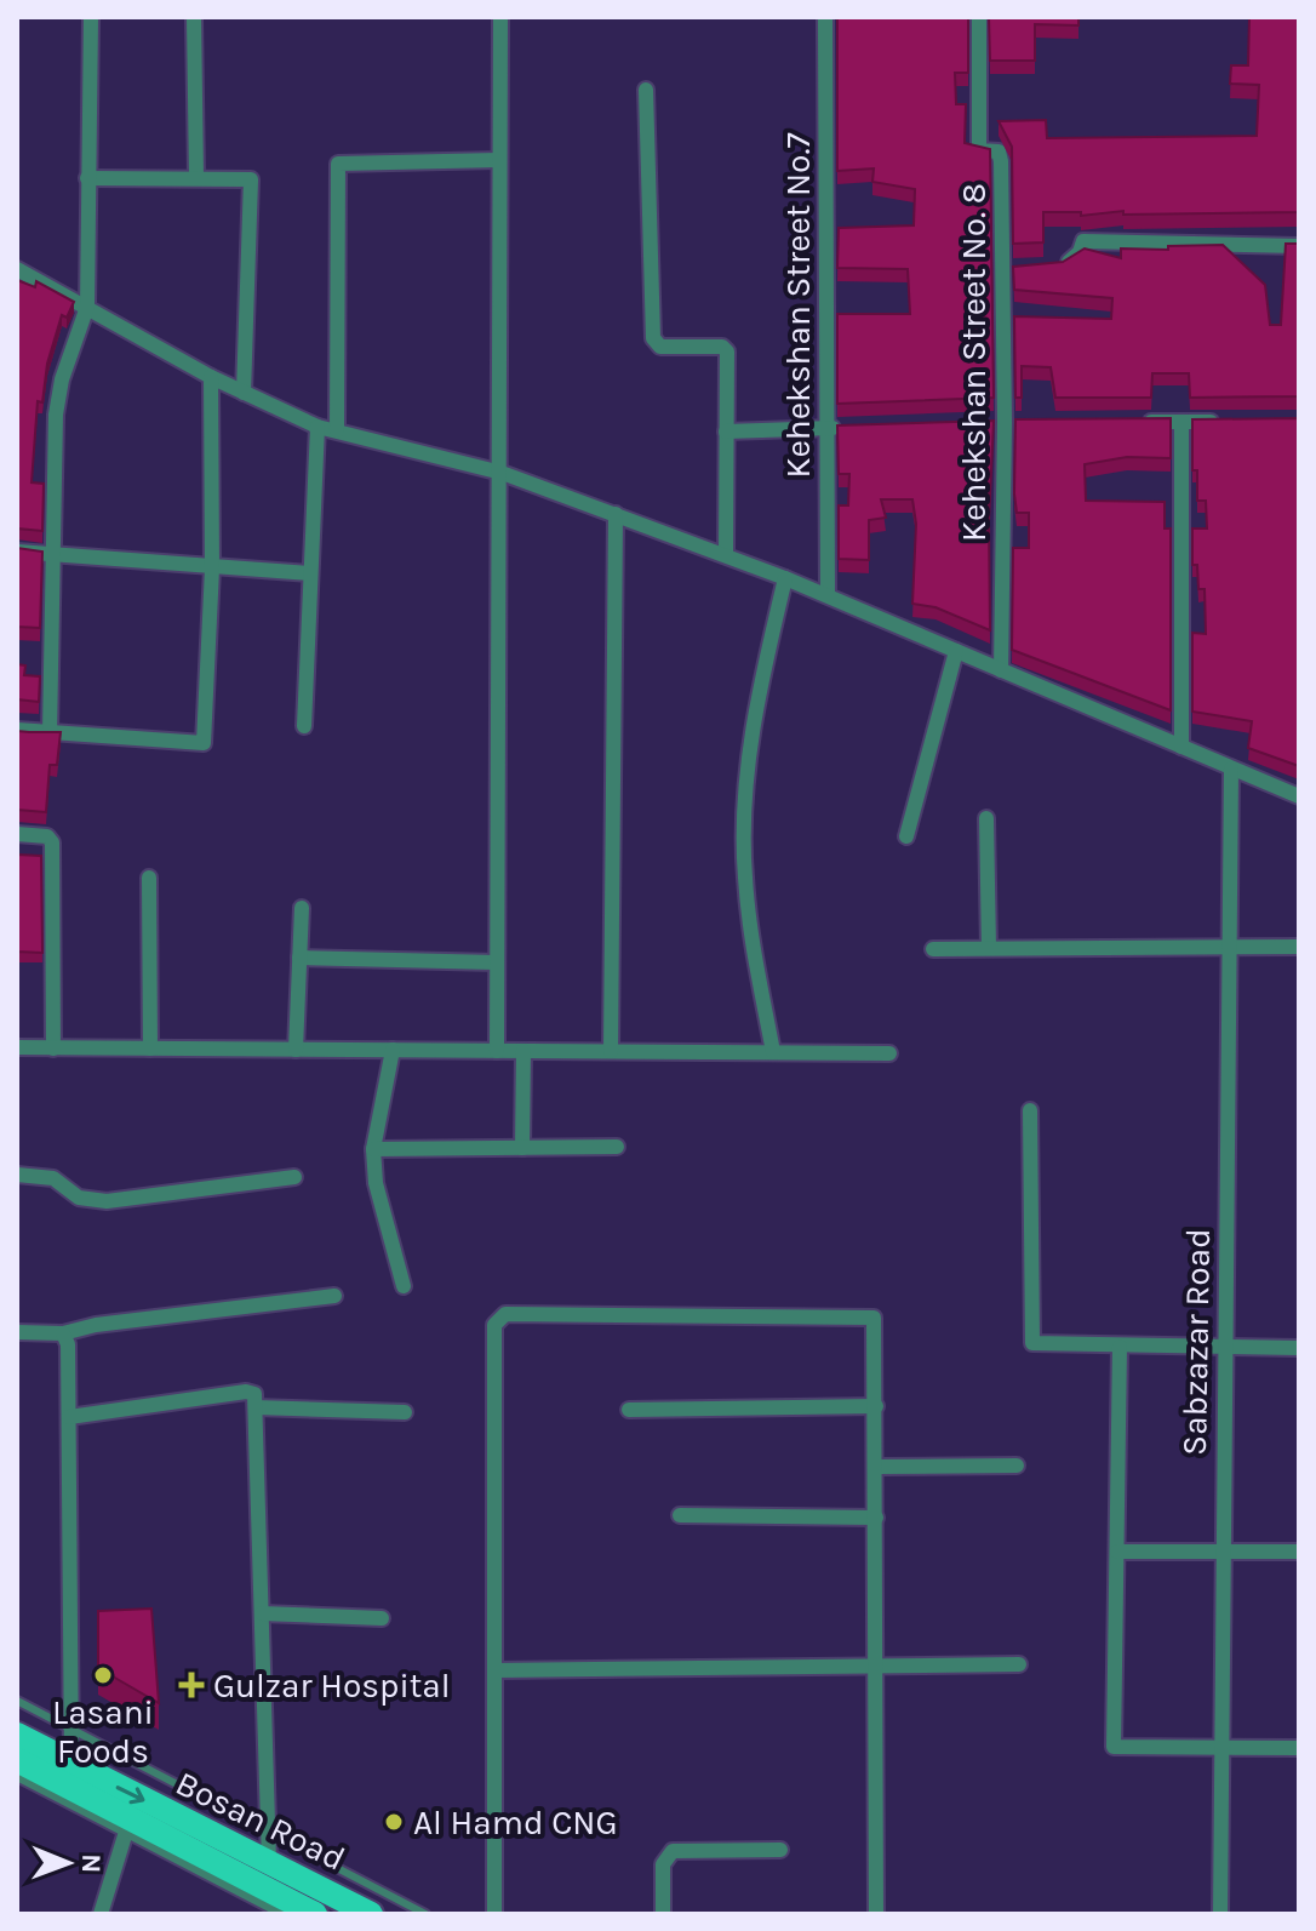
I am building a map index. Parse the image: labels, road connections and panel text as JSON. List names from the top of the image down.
{
  "streets": {
    "main road": ["Bosan Road"],
    "street": ["Kehekshan Street No.7", "Kehekshan Street No. 8", "Sabzazar Road"]
  },
  "places": {
    "other": ["Lasani Foods", "Al Hamd CNG"],
    "health": ["Gulzar Hospital"]
  },
  "north": "right"
}
